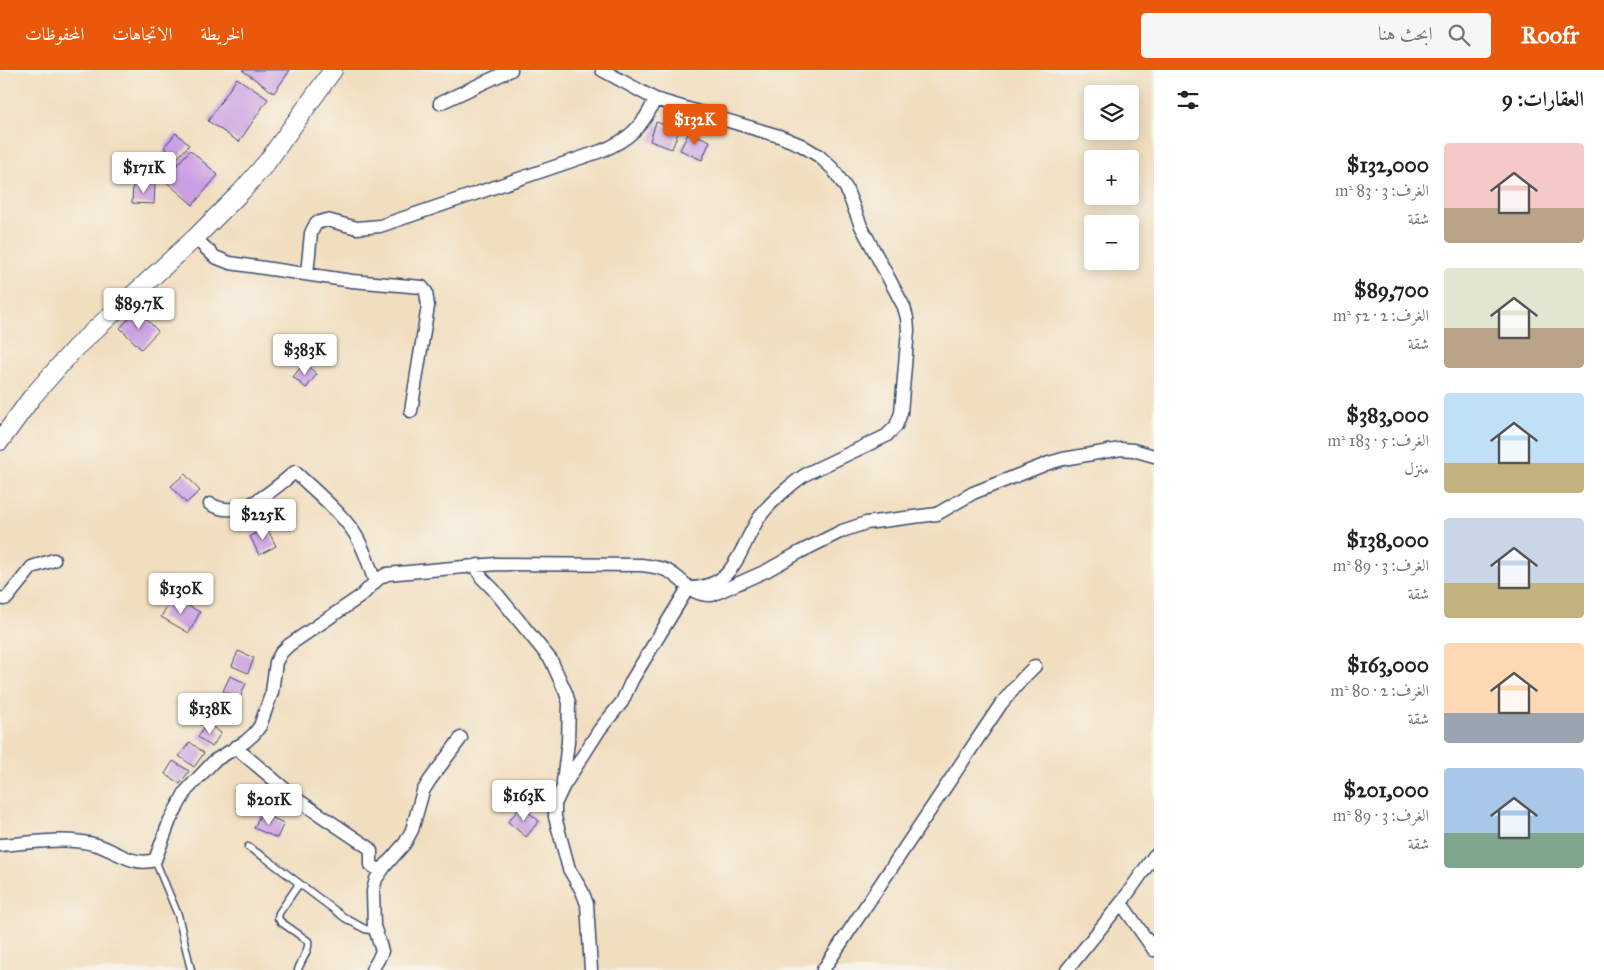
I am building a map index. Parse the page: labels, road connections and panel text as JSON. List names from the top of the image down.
{
  "page": {
    "header": "Roofr",
    "search": "ابحث هنا",
    "nav": ["الخريطة", "الاتجاهات", "المحفوظات"],
    "heading": "العقارات: 9",
    "map_buttons": ["+", "−"],
    "price": [
      "$132K",
      "$171K",
      "$89.7K",
      "$383K",
      "$225K",
      "$130K",
      "$138K",
      "$163K",
      "$201K"
    ],
    "list": [
      {
        "name": "$132,000",
        "note": "الغرف: 3 · 83 m² · شقة"
      },
      {
        "name": "$89,700",
        "note": "الغرف: 2 · 52 m² · شقة"
      },
      {
        "name": "$383,000",
        "note": "الغرف: 5 · 183 m² · منزل"
      },
      {
        "name": "$138,000",
        "note": "الغرف: 3 · 89 m² · شقة"
      },
      {
        "name": "$163,000",
        "note": "الغرف: 2 · 80 m² · شقة"
      },
      {
        "name": "$201,000",
        "note": "الغرف: 3 · 89 m² · شقة"
      }
    ]
  }
}
